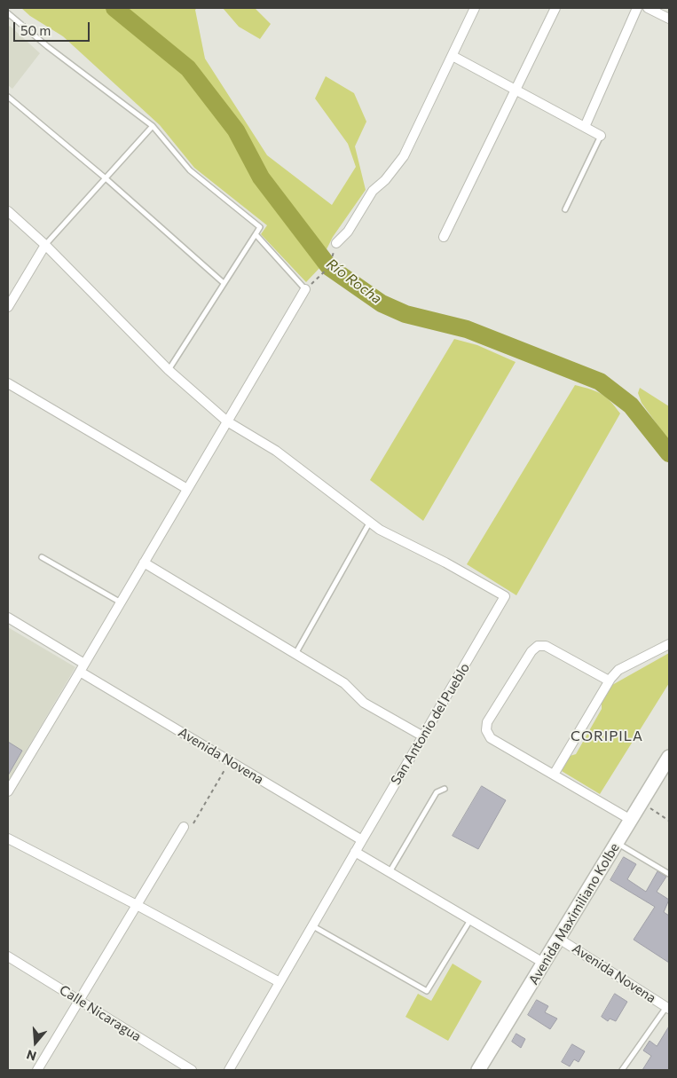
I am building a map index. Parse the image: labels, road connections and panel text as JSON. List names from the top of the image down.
{
  "streets": {
    "main road": ["Avenida Maximiliano Kolbe"],
    "street": ["San Antonio del Pueblo", "Avenida Novena", "Calle Nicaragua"]
  },
  "crossings": [
    ["San Antonio del Pueblo", "Avenida Novena"],
    ["Avenida Novena", "Avenida Maximiliano Kolbe"]
  ],
  "districts": ["CORIPILA"],
  "water": ["Río Rocha"],
  "scale_bar": "50 m",
  "north": "bottom"
}
